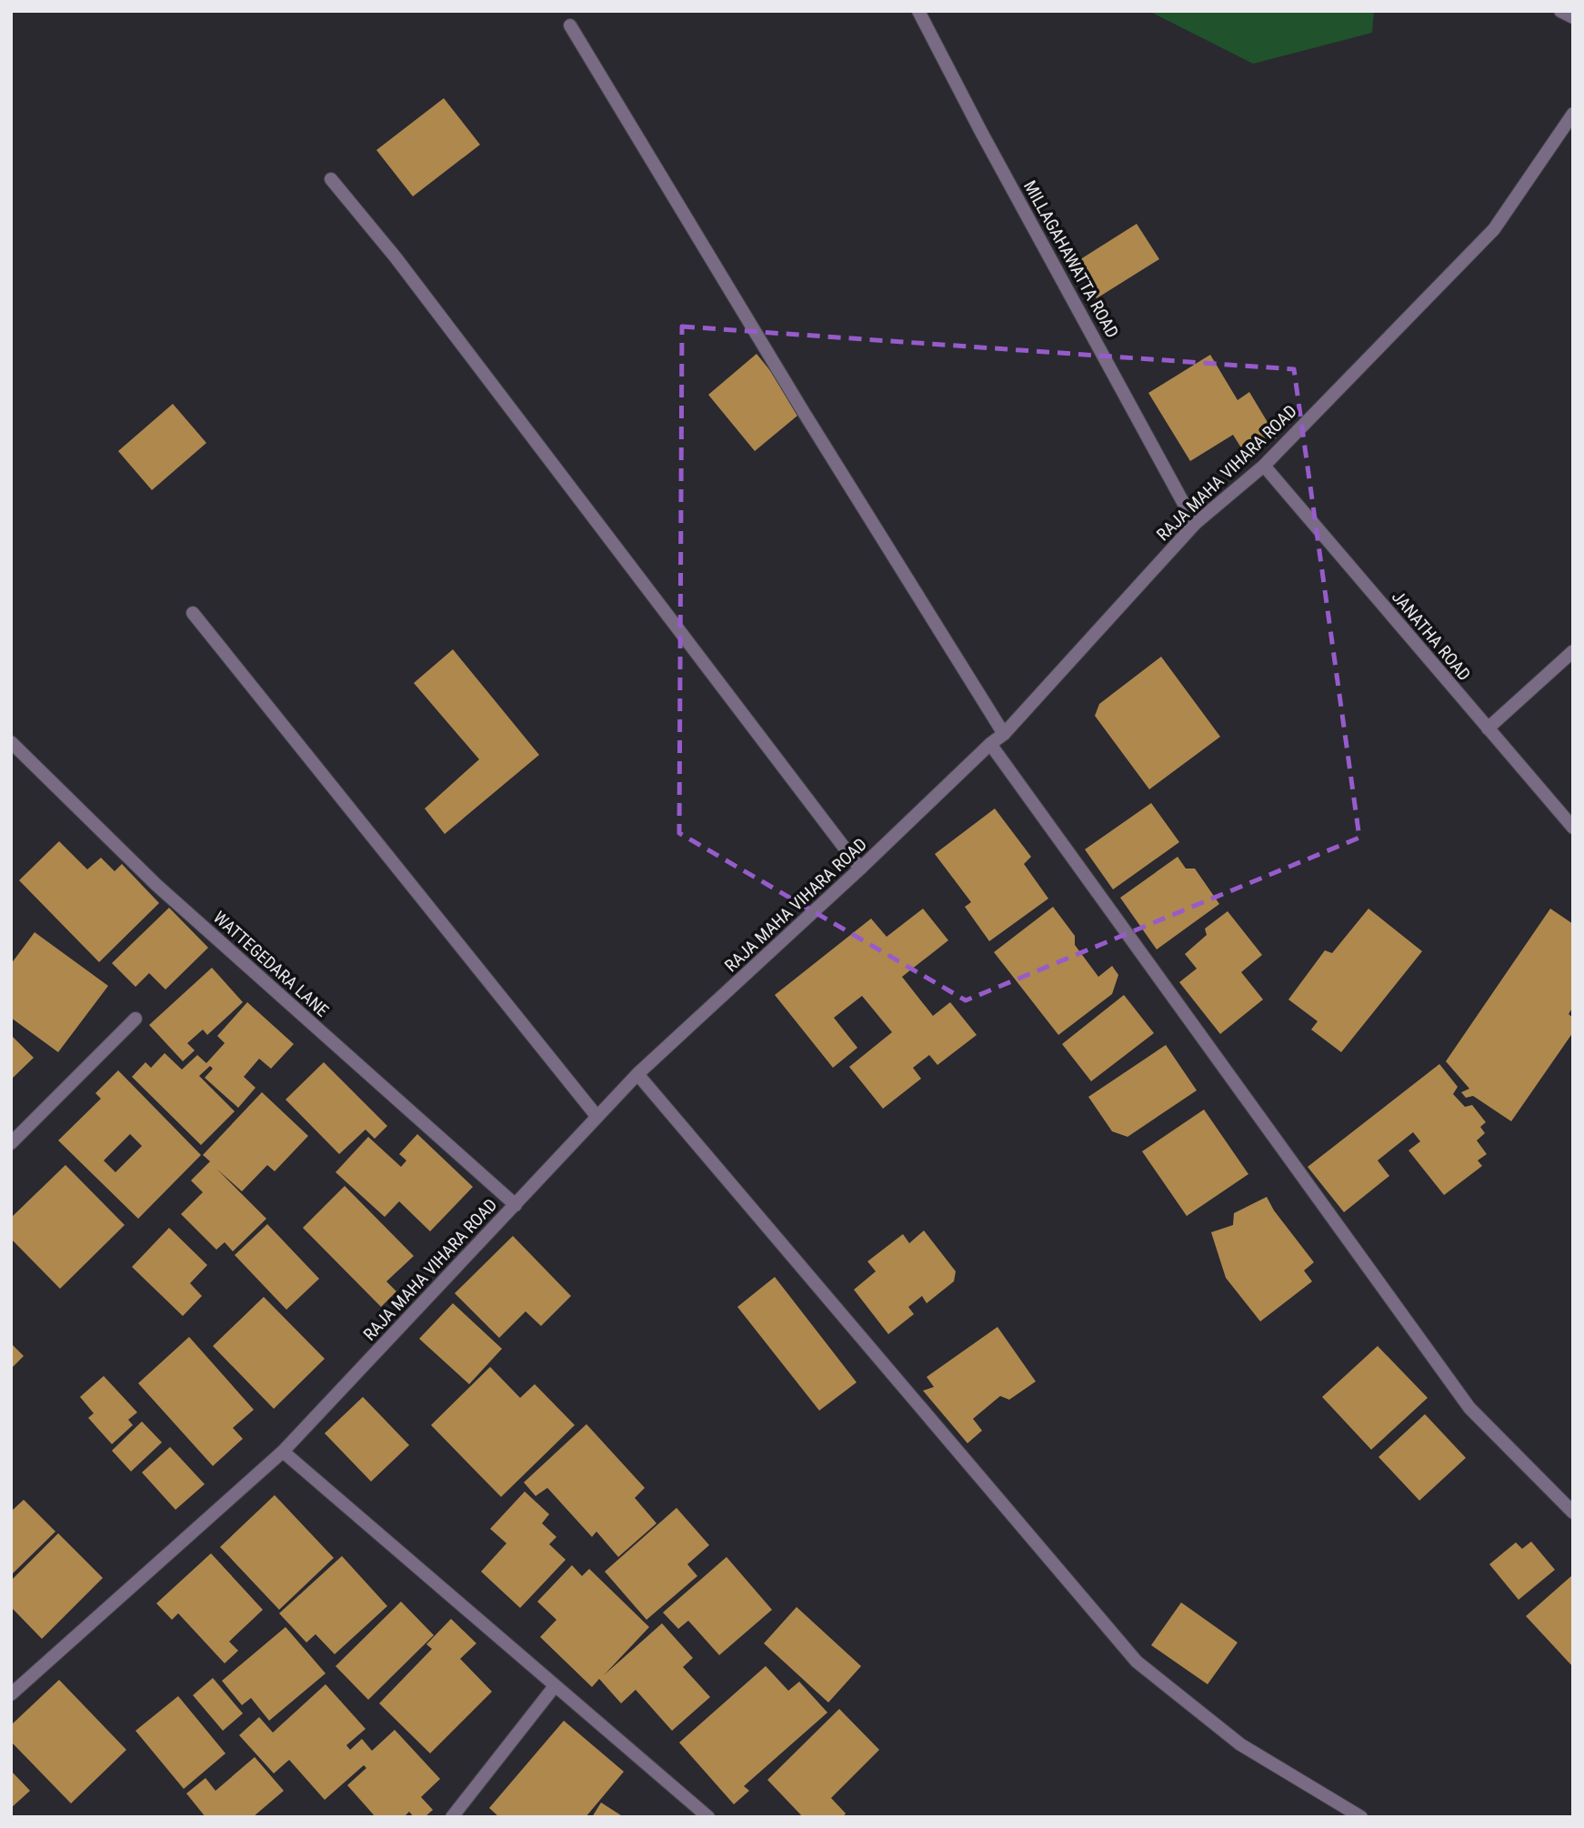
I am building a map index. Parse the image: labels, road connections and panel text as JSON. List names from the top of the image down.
{
  "streets": {
    "street": [
      "MILLAGAHAWATTA ROAD",
      "RAJA MAHA VIHARA ROAD",
      "JANATHA ROAD",
      "WATTEGEDARA LANE"
    ]
  },
  "crossings": [
    ["MILLAGAHAWATTA ROAD", "RAJA MAHA VIHARA ROAD"],
    ["RAJA MAHA VIHARA ROAD", "JANATHA ROAD"],
    ["RAJA MAHA VIHARA ROAD", "WATTEGEDARA LANE"]
  ]
}
